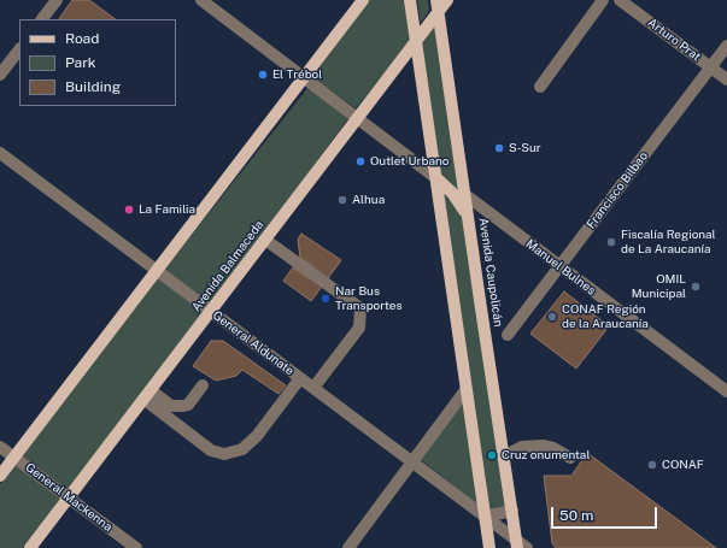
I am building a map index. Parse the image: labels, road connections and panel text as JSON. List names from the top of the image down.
{
  "streets": {
    "main road": ["Avenida Balmaceda", "Avenida Caupolicán"],
    "street": [
      "Arturo Prat",
      "Francisco Bilbao",
      "Manuel Bulnes",
      "General Aldunate",
      "General Mackenna"
    ]
  },
  "crossings": [
    ["Arturo Prat", "Francisco Bilbao"],
    ["Francisco Bilbao", "Manuel Bulnes"],
    ["Avenida Balmaceda", "Avenida Caupolicán"],
    ["Avenida Balmaceda", "General Aldunate"],
    ["Avenida Balmaceda", "General Mackenna"],
    ["Manuel Bulnes", "Avenida Caupolicán"],
    ["Avenida Caupolicán", "General Aldunate"]
  ],
  "places": [
    "El Trébol",
    "S-Sur",
    "Outlet Urbano",
    "Alhua",
    "La Familia",
    "Fiscalía Regional de La Araucanía",
    "OMIL Municipal",
    "Nar Bus Transportes",
    "CONAF Región de la Araucanía",
    "Cruz onumental",
    "CONAF"
  ],
  "legend": ["Road", "Park", "Building"],
  "scale_bar": "50 m"
}
